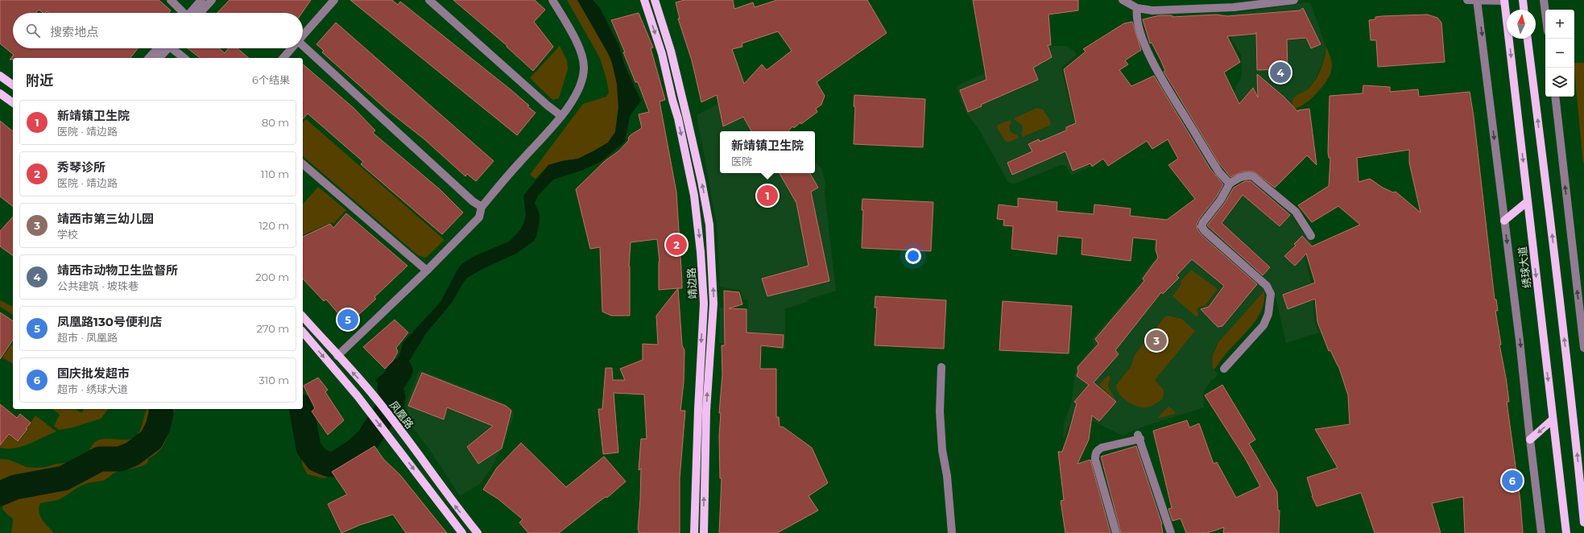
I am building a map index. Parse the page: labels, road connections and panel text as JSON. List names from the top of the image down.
{
  "streets": {
    "main road": ["绣球大道", "靖边路", "凤凰路"]
  },
  "north": "top",
  "page": {
    "map_buttons": ["+", "−"],
    "search": "搜索地点",
    "heading": ["附近", "6个结果"],
    "pins": [
      "4",
      "1",
      "2",
      "5",
      "3",
      "6"
    ],
    "list": [
      {
        "mark": "1",
        "name": "新靖镇卫生院",
        "note": "医院 · 靖边路",
        "value": "80 m"
      },
      {
        "mark": "2",
        "name": "秀琴诊所",
        "note": "医院 · 靖边路",
        "value": "110 m"
      },
      {
        "mark": "3",
        "name": "靖西市第三幼儿园",
        "note": "学校",
        "value": "120 m"
      },
      {
        "mark": "4",
        "name": "靖西市动物卫生监督所",
        "note": "公共建筑 · 坡珠巷",
        "value": "200 m"
      },
      {
        "mark": "5",
        "name": "凤凰路130号便利店",
        "note": "超市 · 凤凰路",
        "value": "270 m"
      },
      {
        "mark": "6",
        "name": "国庆批发超市",
        "note": "超市 · 绣球大道",
        "value": "310 m"
      }
    ],
    "popup": ["新靖镇卫生院", "医院"]
  }
}
